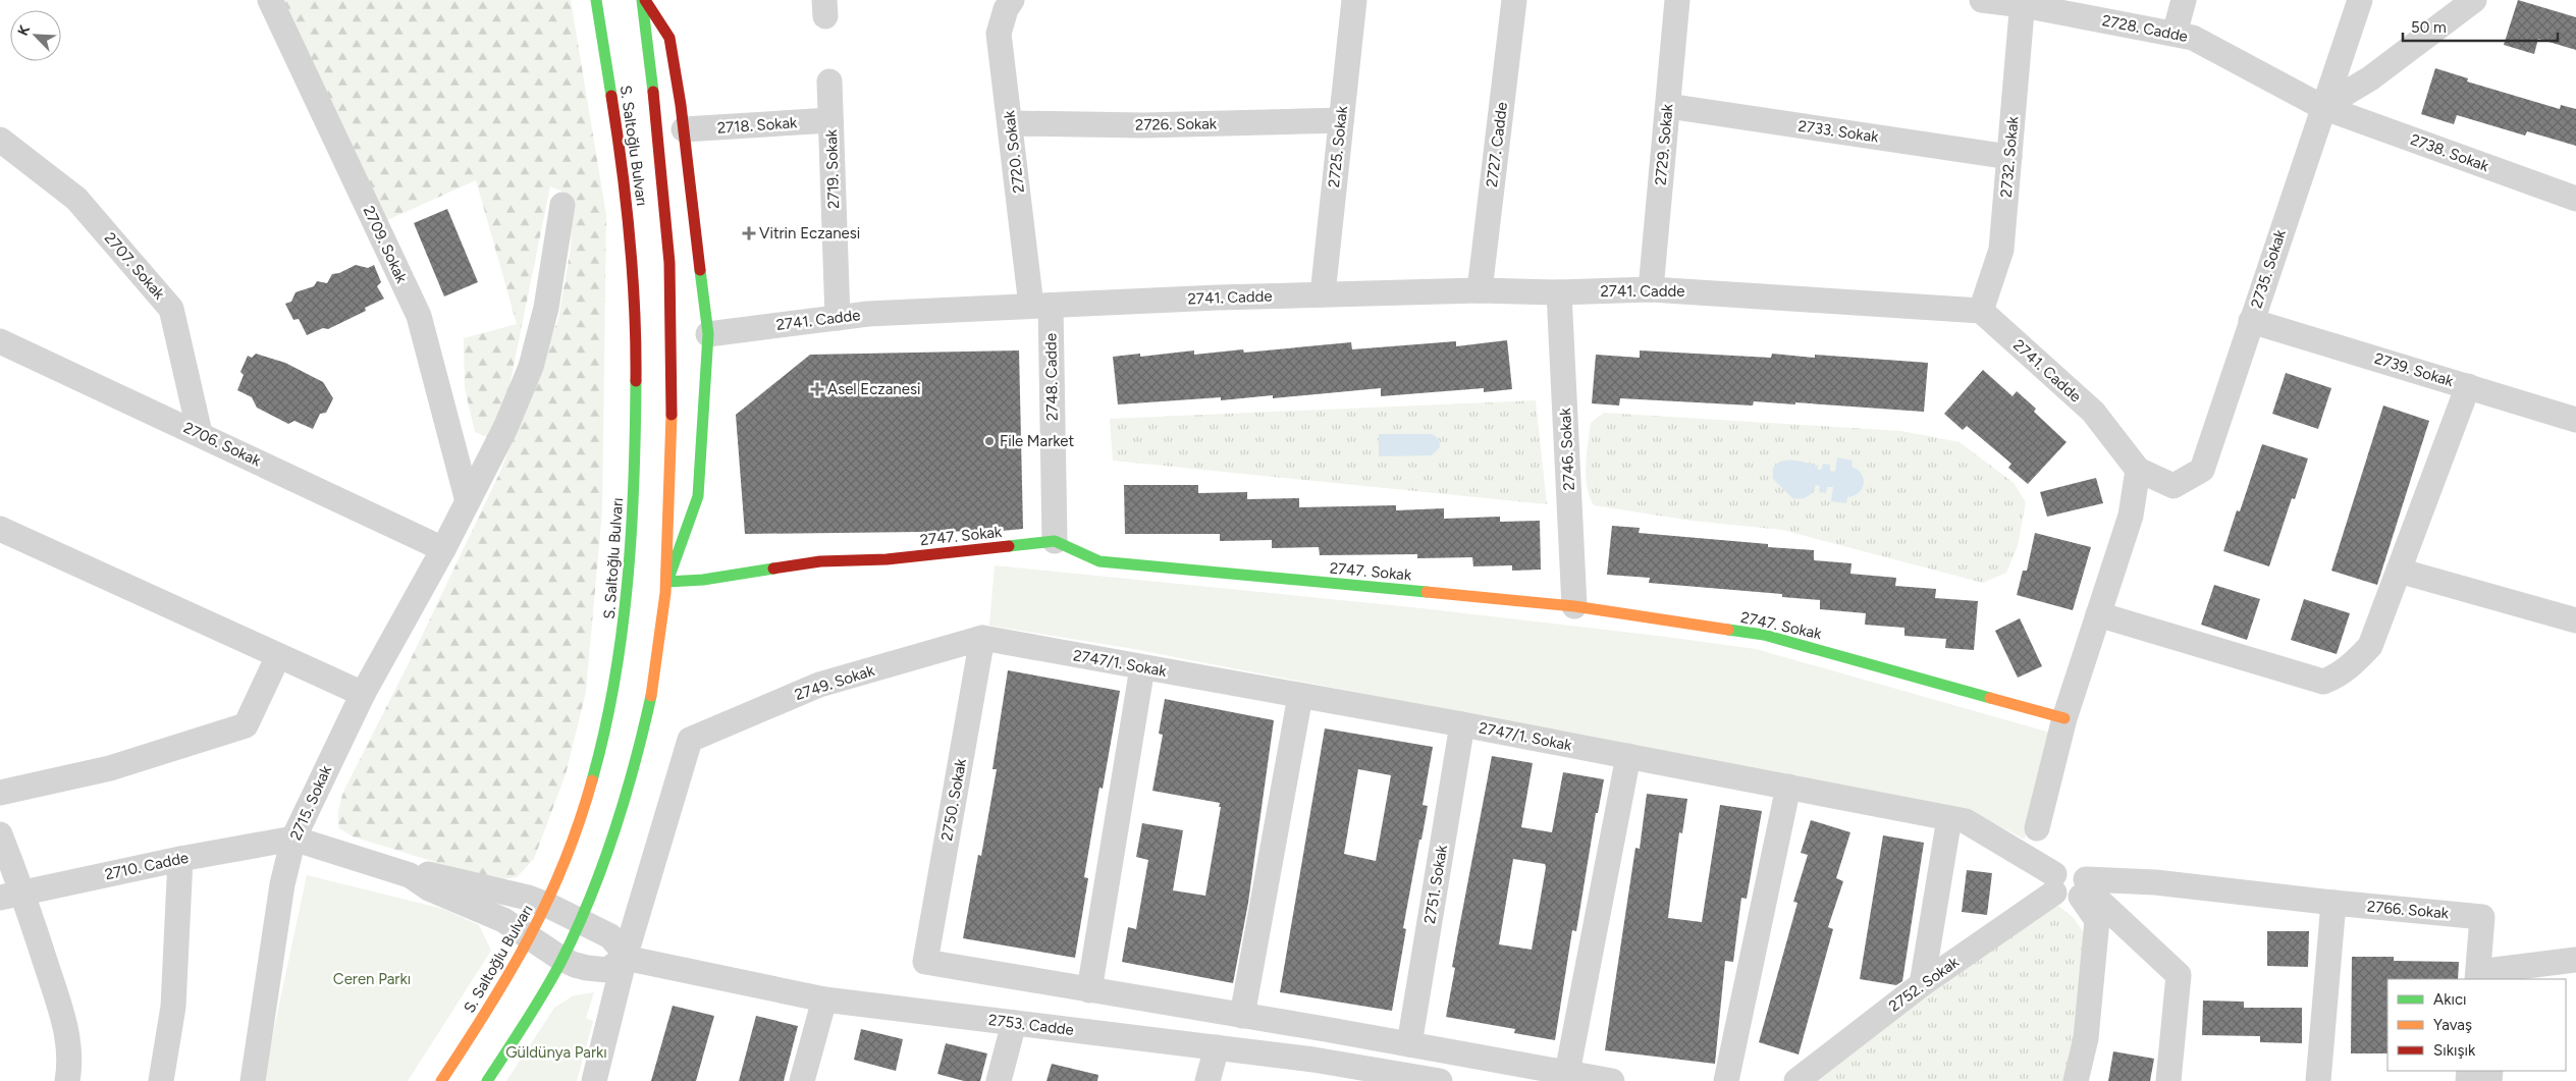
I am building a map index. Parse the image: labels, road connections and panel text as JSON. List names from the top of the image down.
{
  "streets": {
    "main road": ["S. Saltoğlu Bulvarı", "2747. Sokak"],
    "street": [
      "2728. Cadde",
      "2726. Sokak",
      "2718. Sokak",
      "2733. Sokak",
      "2727. Cadde",
      "2729. Sokak",
      "2725. Sokak",
      "2720. Sokak",
      "2738. Sokak",
      "2732. Sokak",
      "2719. Sokak",
      "2709. Sokak",
      "2707. Sokak",
      "2735. Sokak",
      "2741. Cadde",
      "2739. Sokak",
      "2748. Cadde",
      "2706. Sokak",
      "2746. Sokak",
      "2747/1. Sokak",
      "2749. Sokak",
      "2750. Sokak",
      "2715. Sokak",
      "2710. Cadde",
      "2751. Sokak",
      "2766. Sokak",
      "2752. Sokak",
      "2753. Cadde"
    ]
  },
  "crossings": [
    ["2728. Cadde", "2738. Sokak"],
    ["2728. Cadde", "2732. Sokak"],
    ["2728. Cadde", "2735. Sokak"],
    ["2726. Sokak", "2725. Sokak"],
    ["2726. Sokak", "2720. Sokak"],
    ["2718. Sokak", "2719. Sokak"],
    ["2733. Sokak", "2729. Sokak"],
    ["2733. Sokak", "2732. Sokak"],
    ["2727. Cadde", "2741. Cadde"],
    ["2729. Sokak", "2741. Cadde"],
    ["S. Saltoğlu Bulvarı", "2747. Sokak"],
    ["2725. Sokak", "2741. Cadde"],
    ["2720. Sokak", "2741. Cadde"],
    ["2720. Sokak", "2748. Cadde"],
    ["2738. Sokak", "2735. Sokak"],
    ["2732. Sokak", "2741. Cadde"],
    ["2719. Sokak", "2741. Cadde"],
    ["2709. Sokak", "2715. Sokak"],
    ["2707. Sokak", "2706. Sokak"],
    ["2735. Sokak", "2741. Cadde"],
    ["2735. Sokak", "2739. Sokak"],
    ["2741. Cadde", "2748. Cadde"],
    ["2741. Cadde", "2746. Sokak"],
    ["2748. Cadde", "2747. Sokak"],
    ["2706. Sokak", "2715. Sokak"],
    ["2746. Sokak", "2747. Sokak"],
    ["2747/1. Sokak", "2749. Sokak"],
    ["2747/1. Sokak", "2750. Sokak"],
    ["2747/1. Sokak", "2751. Sokak"],
    ["2747/1. Sokak", "2752. Sokak"],
    ["2749. Sokak", "2750. Sokak"],
    ["2749. Sokak", "2753. Cadde"],
    ["2715. Sokak", "2710. Cadde"]
  ],
  "parks": ["Ceren Parkı", "Güldünya Parkı"],
  "places": {
    "health": ["Vitrin Eczanesi", "Asel Eczanesi"],
    "other": ["File Market"]
  },
  "legend": ["Akıcı", "Yavaş", "Sıkışık"],
  "scale_bar": "50 m",
  "north": "top left"
}
